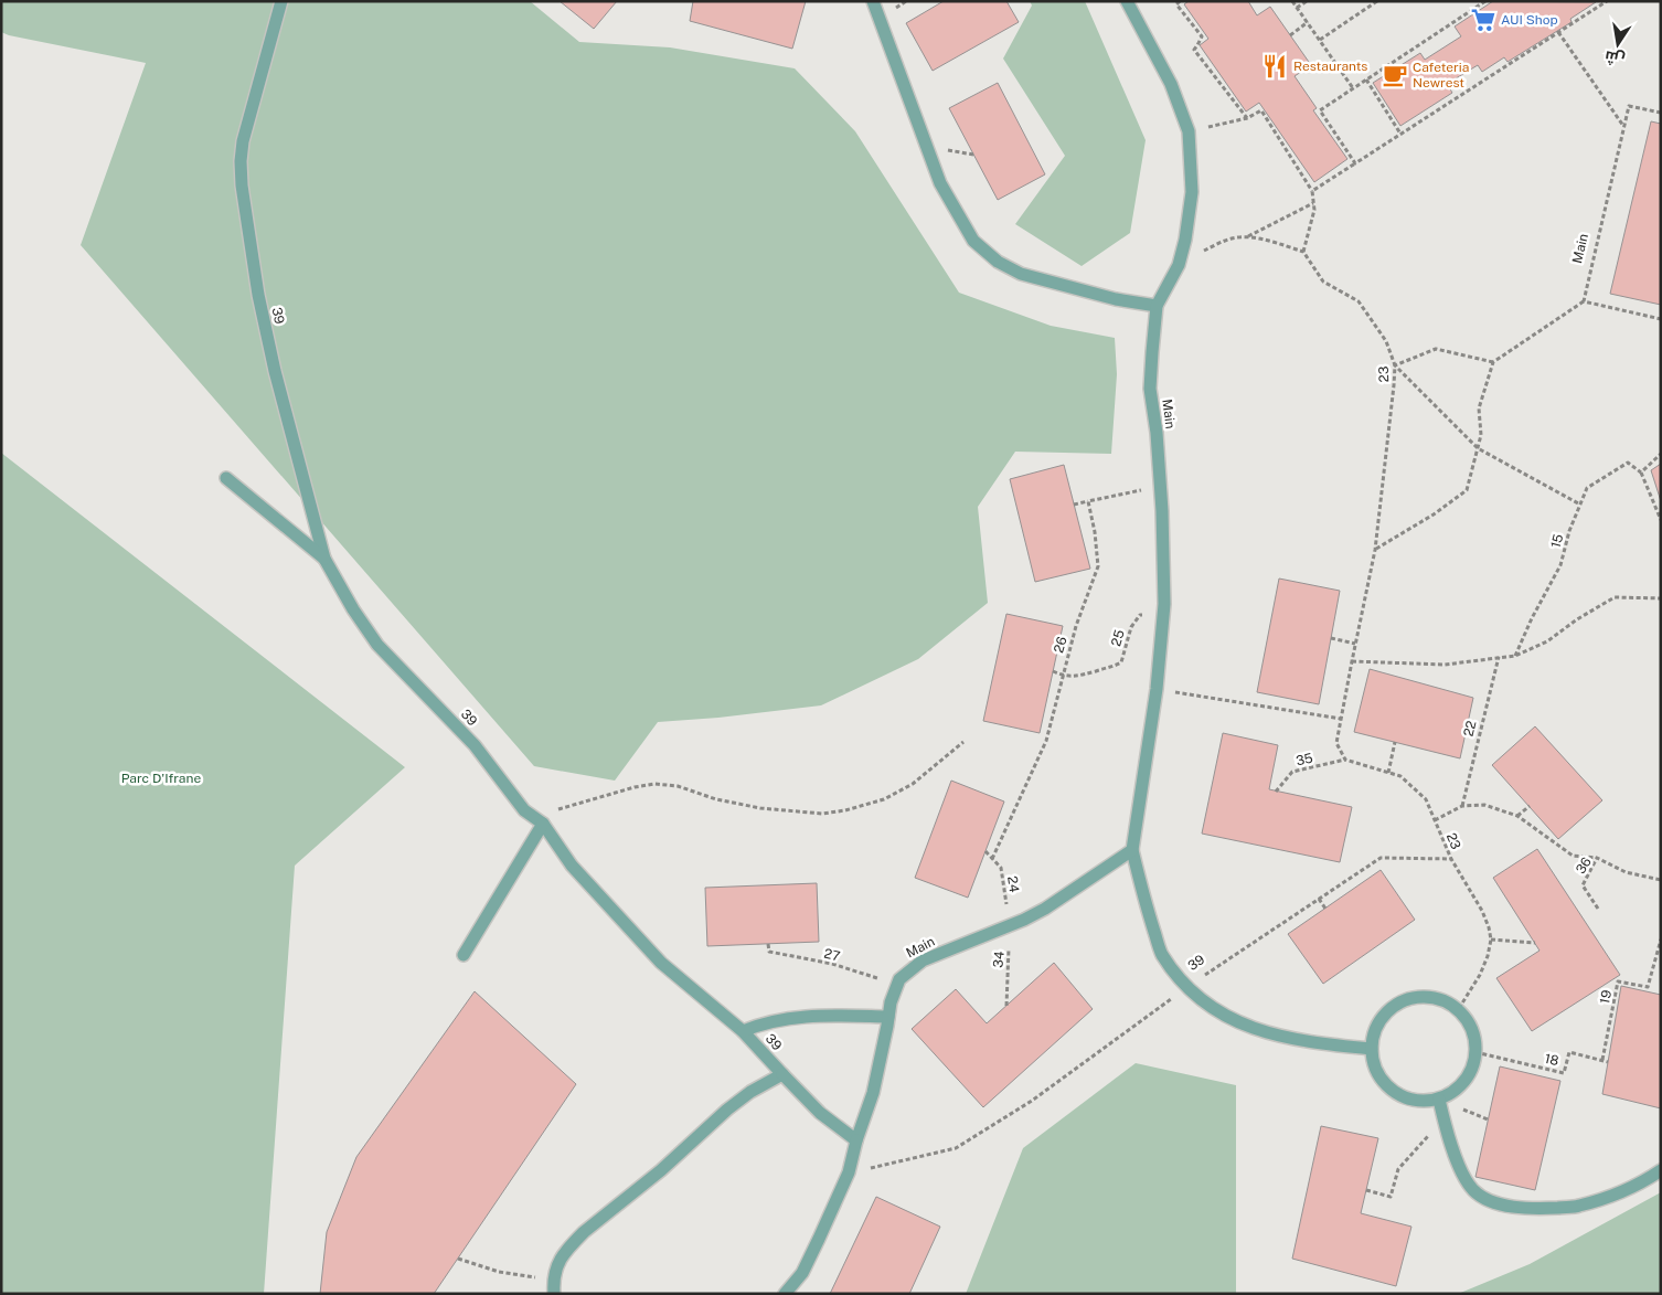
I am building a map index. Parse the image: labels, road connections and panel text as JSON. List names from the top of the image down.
{
  "streets": {
    "lane": ["Main", "39"],
    "path": [
      "23",
      "15",
      "25",
      "26",
      "22",
      "35",
      "36",
      "24",
      "27",
      "34",
      "19",
      "18"
    ]
  },
  "crossings": [
    ["Main", "39"],
    ["Main", "25"],
    ["Main", "24"],
    ["Main", "27"],
    ["Main", "34"],
    ["Main", "18"],
    ["39", "23"],
    ["23", "35"],
    ["25", "26"],
    ["26", "24"],
    ["24", "34"],
    ["19", "18"]
  ],
  "parks": ["Parc D'Ifrane"],
  "places": {
    "supermarket": ["AUI Shop"],
    "restaurant": ["Restaurants"],
    "cafe": ["Cafeteria Newrest"]
  },
  "north": "bottom"
}
